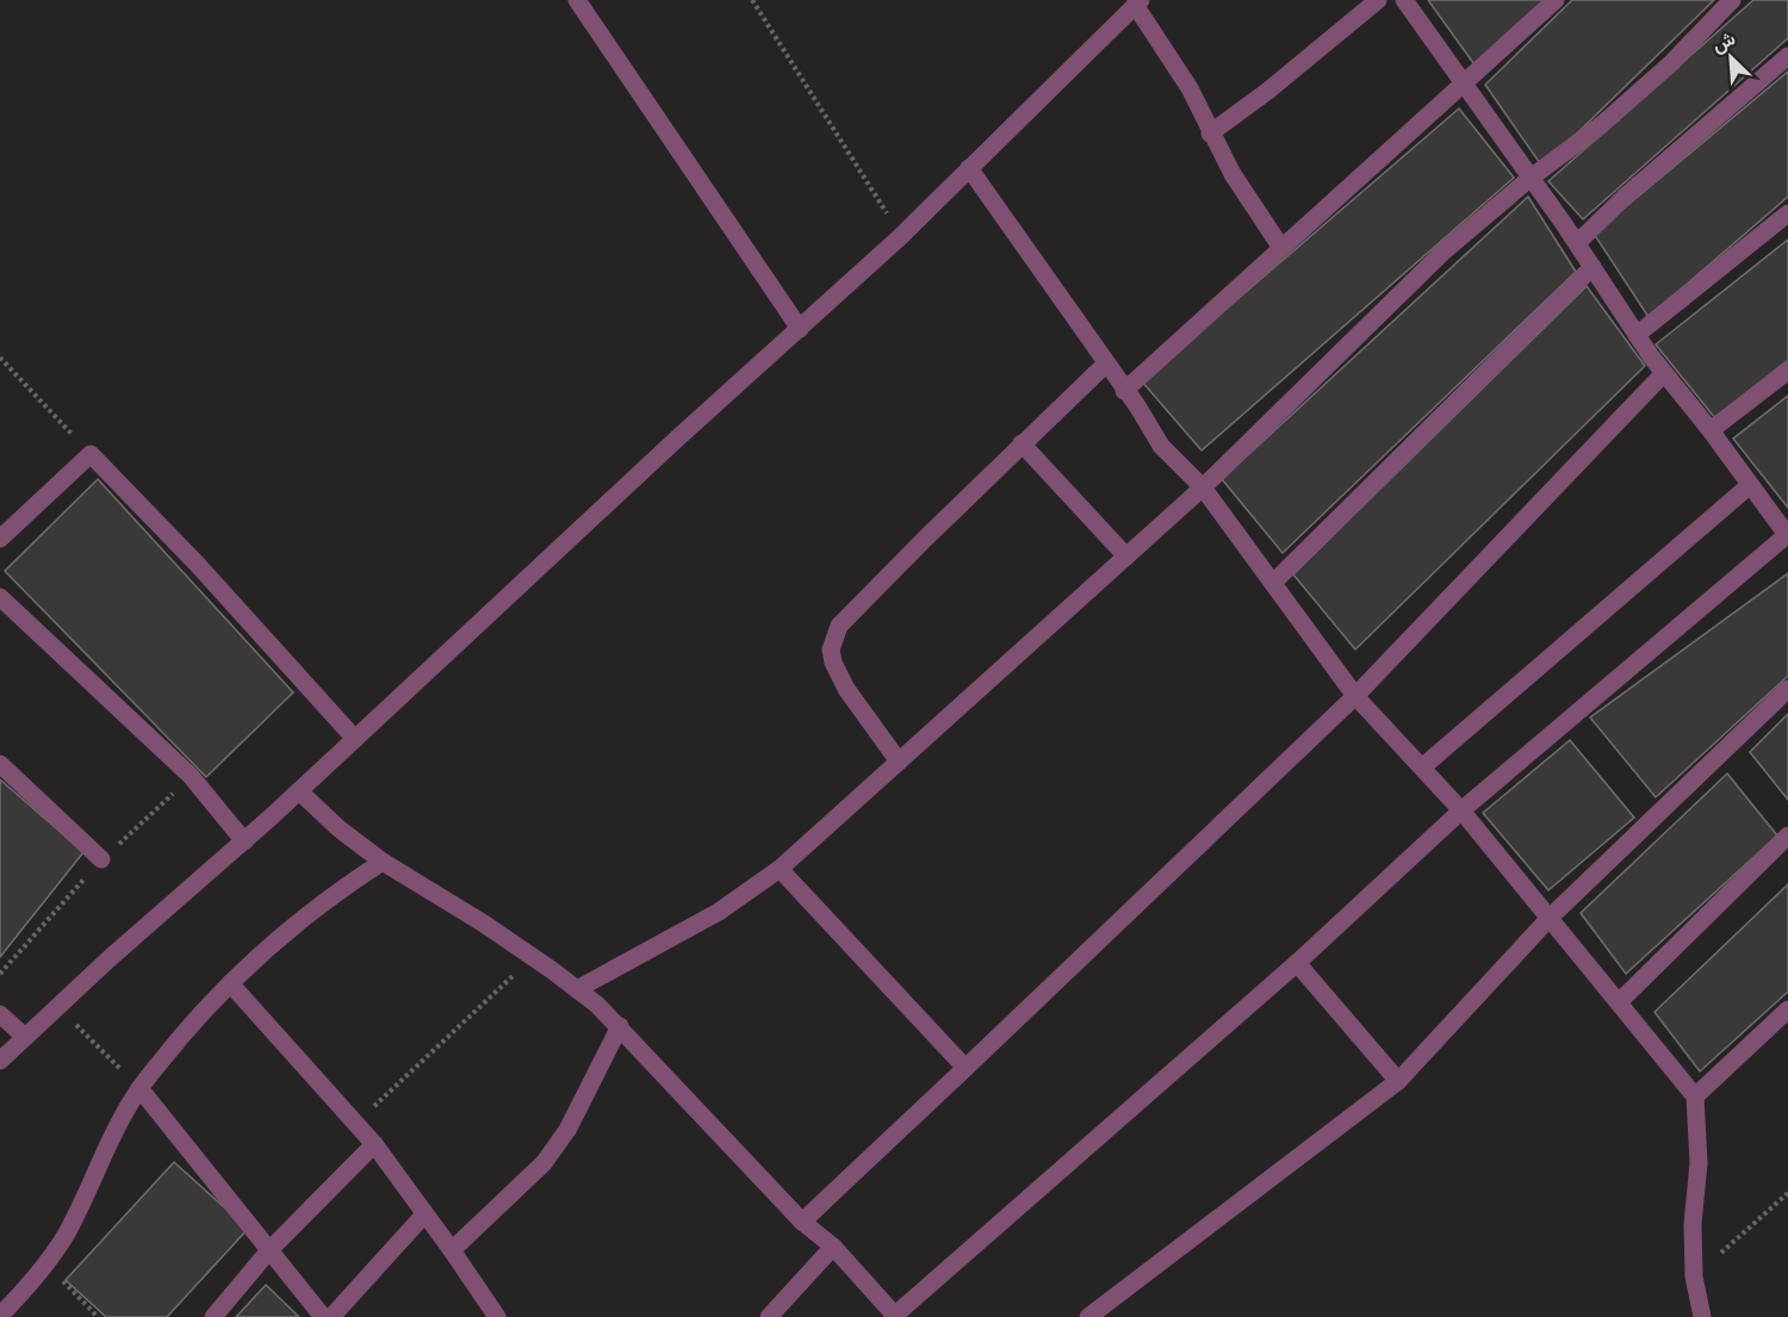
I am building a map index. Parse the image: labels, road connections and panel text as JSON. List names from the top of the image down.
{
  "north": "top left"
}
